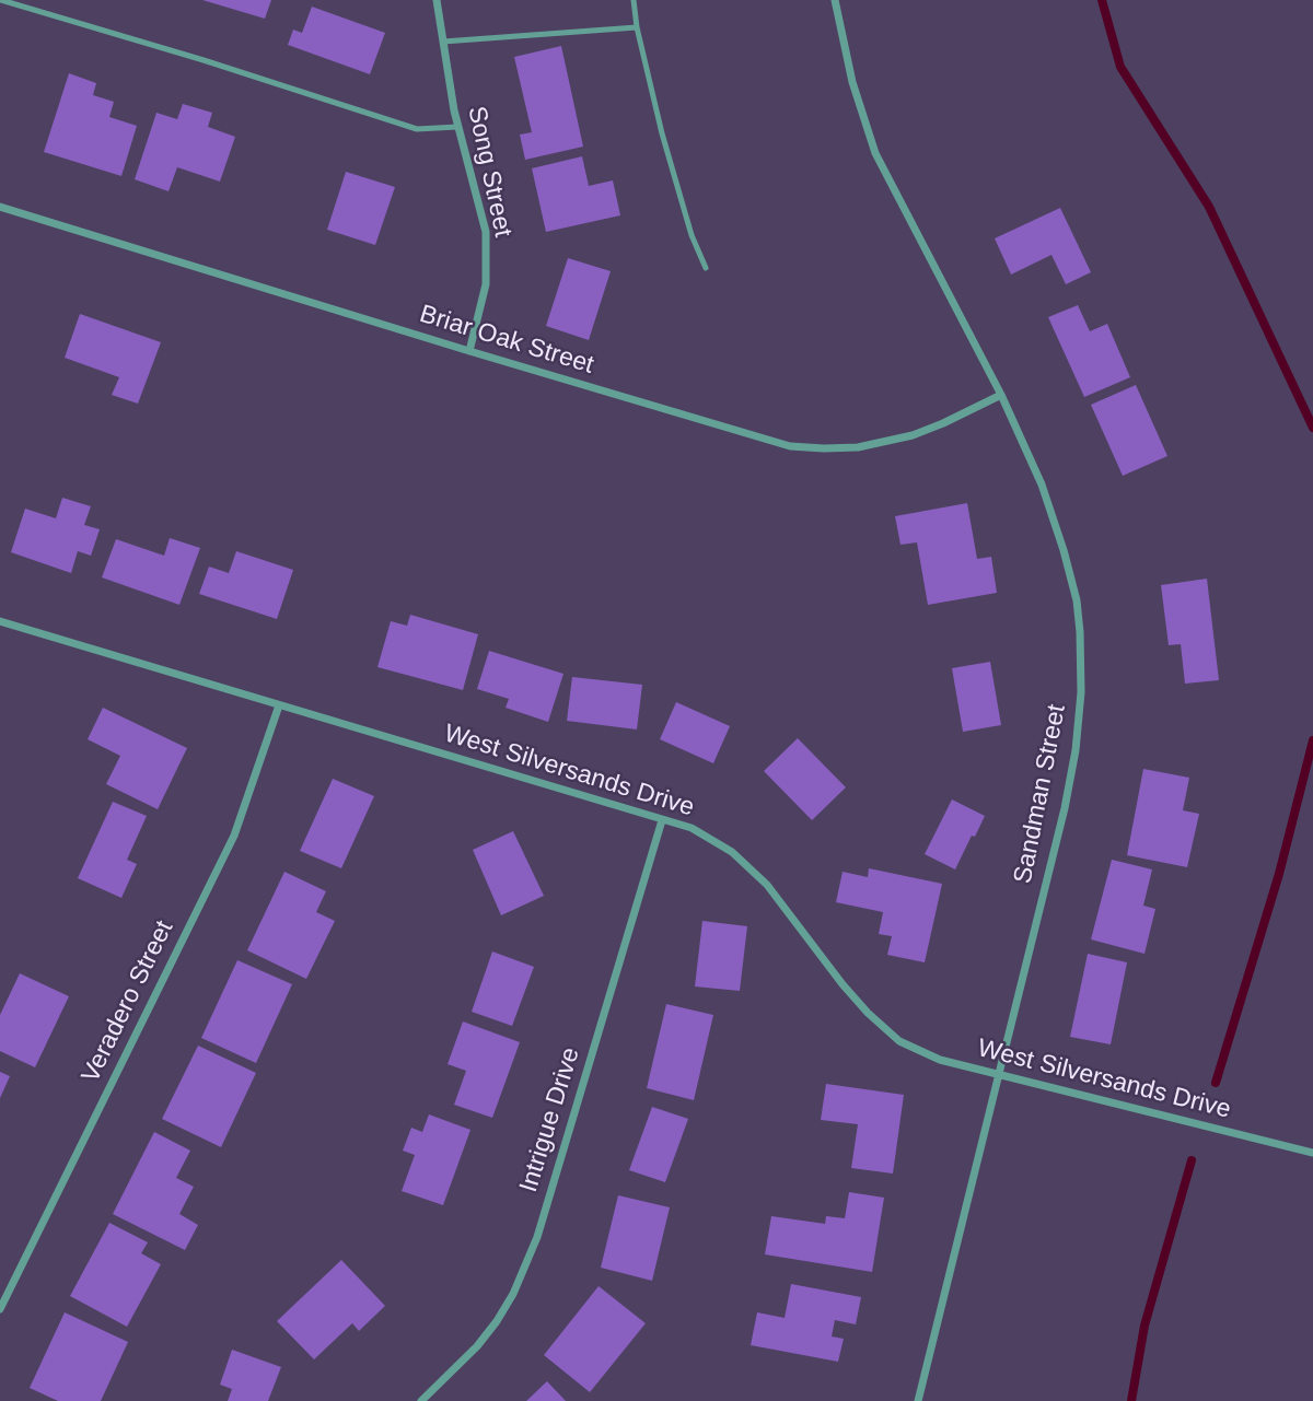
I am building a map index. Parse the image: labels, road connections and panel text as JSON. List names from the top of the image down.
{
  "streets": {
    "street": [
      "Song Street",
      "Briar Oak Street",
      "West Silversands Drive",
      "Sandman Street",
      "Veradero Street",
      "Intrigue Drive"
    ]
  },
  "crossings": [
    ["Song Street", "Briar Oak Street"],
    ["Briar Oak Street", "Sandman Street"],
    ["West Silversands Drive", "Sandman Street"],
    ["West Silversands Drive", "Veradero Street"],
    ["West Silversands Drive", "Intrigue Drive"]
  ]
}
